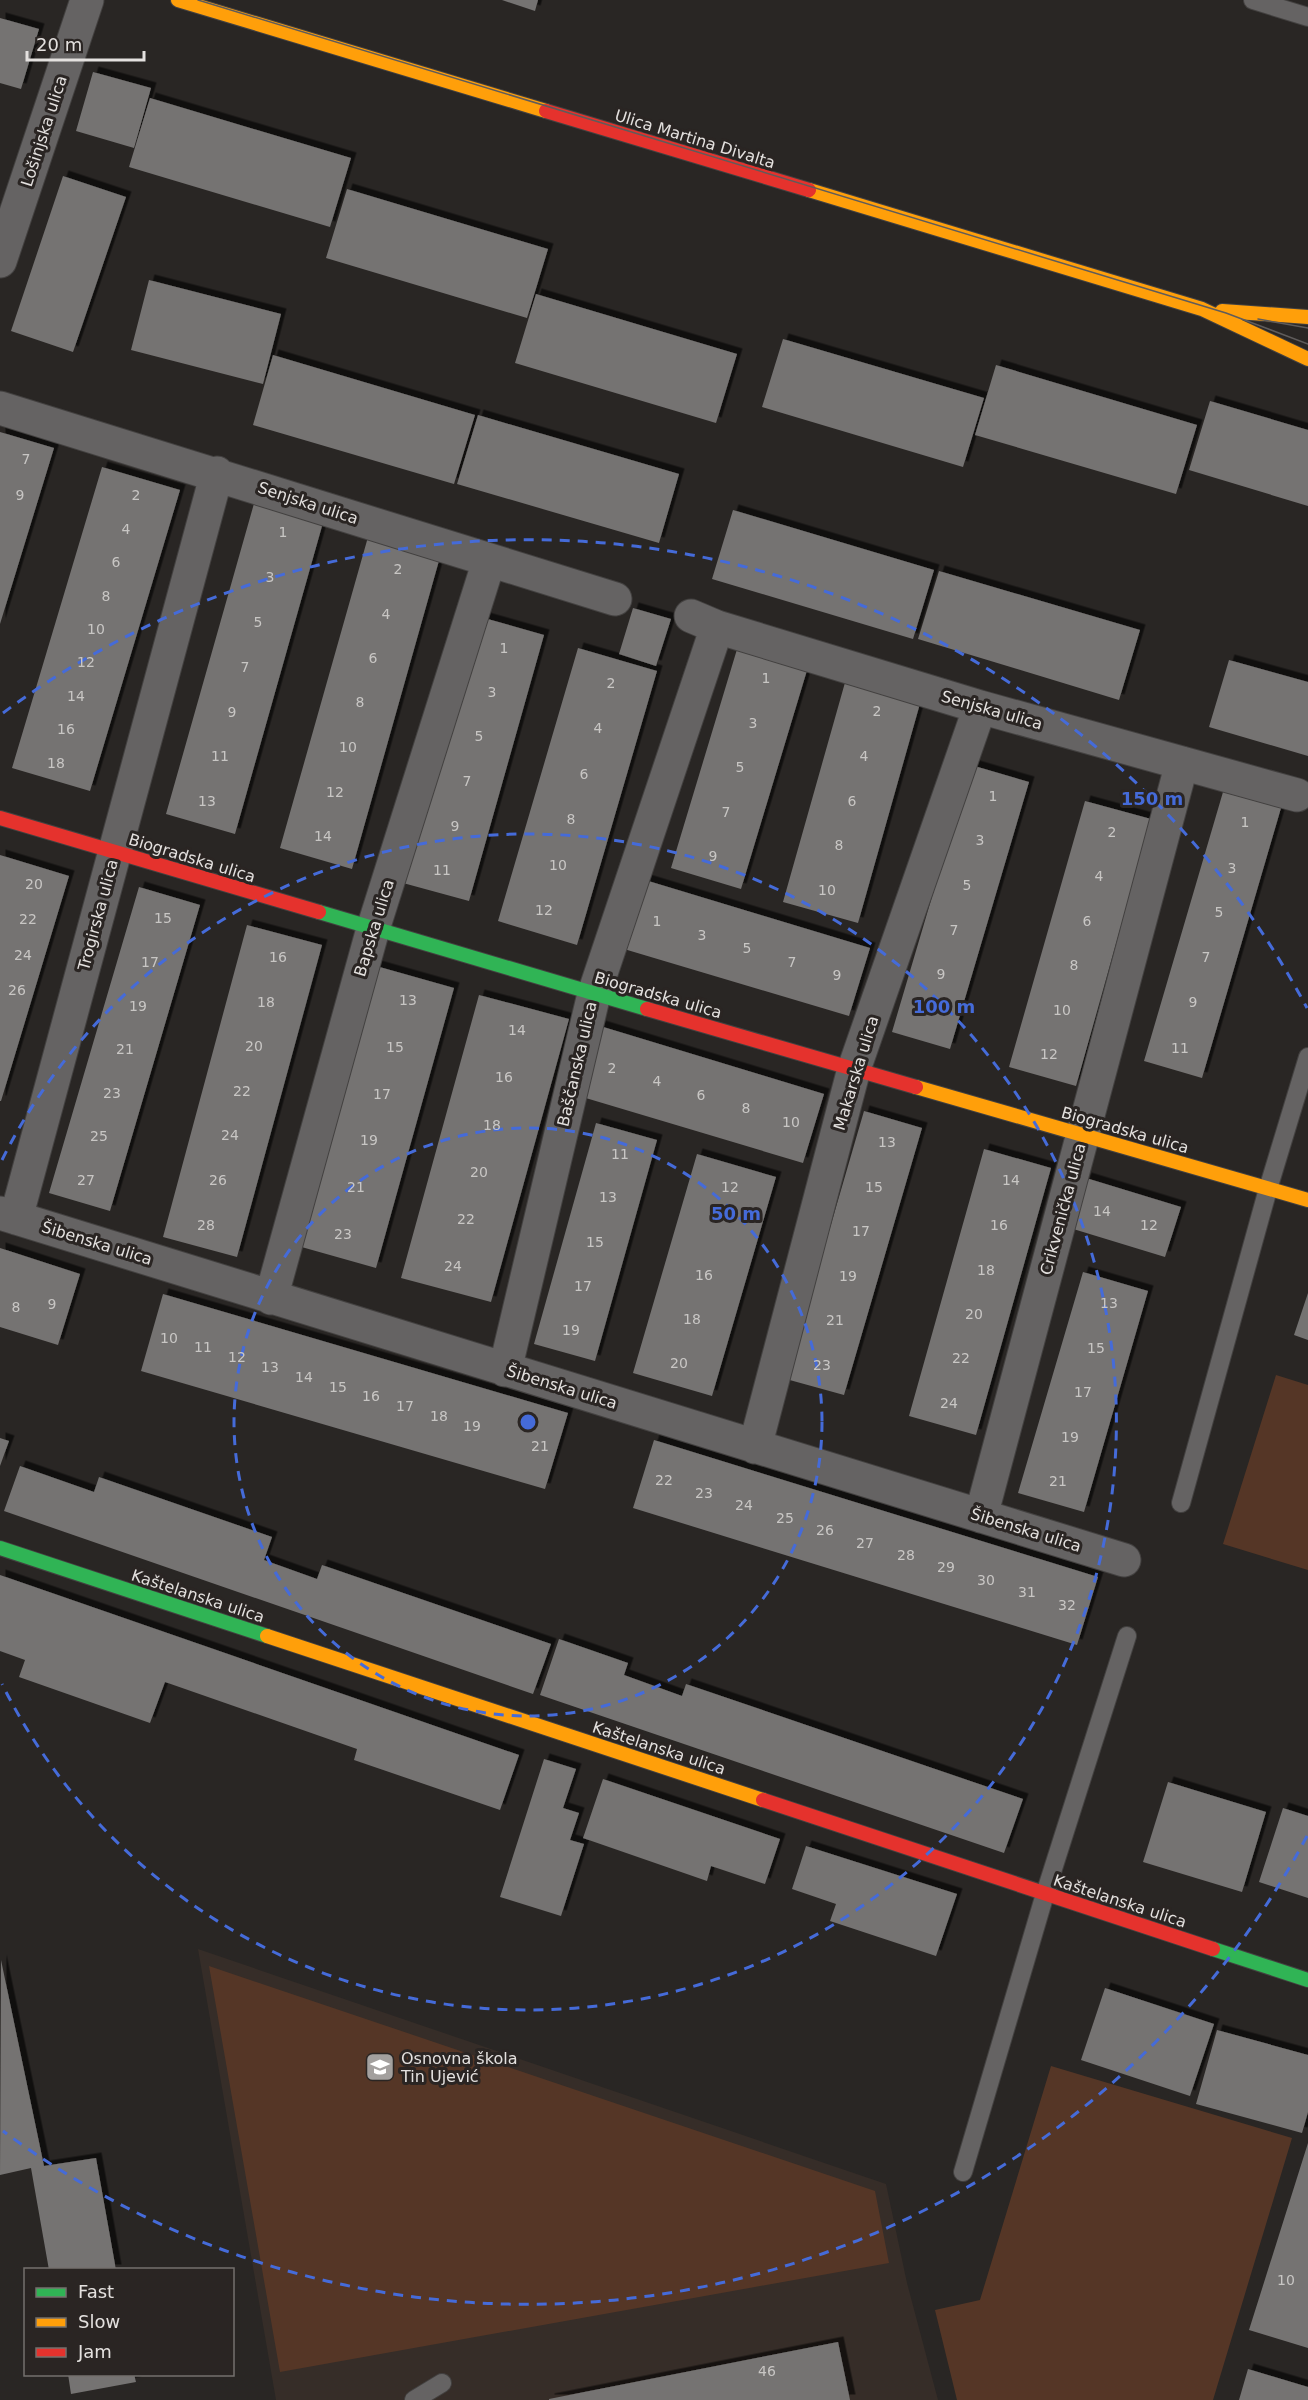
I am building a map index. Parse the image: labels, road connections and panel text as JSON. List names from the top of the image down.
{
  "streets": {
    "street": [
      "Lošinjska ulica",
      "Ulica Martina Divalta",
      "Senjska ulica",
      "Biogradska ulica",
      "Trogirska ulica",
      "Bapska ulica",
      "Baščanska ulica",
      "Makarska ulica",
      "Crikvenička ulica",
      "Šibenska ulica",
      "Kaštelanska ulica"
    ]
  },
  "crossings": [
    ["Senjska ulica", "Trogirska ulica"],
    ["Senjska ulica", "Bapska ulica"],
    ["Senjska ulica", "Baščanska ulica"],
    ["Senjska ulica", "Makarska ulica"],
    ["Senjska ulica", "Crikvenička ulica"],
    ["Biogradska ulica", "Trogirska ulica"],
    ["Biogradska ulica", "Bapska ulica"],
    ["Biogradska ulica", "Baščanska ulica"],
    ["Biogradska ulica", "Makarska ulica"],
    ["Biogradska ulica", "Crikvenička ulica"],
    ["Trogirska ulica", "Šibenska ulica"],
    ["Bapska ulica", "Šibenska ulica"],
    ["Baščanska ulica", "Šibenska ulica"],
    ["Makarska ulica", "Šibenska ulica"],
    ["Crikvenička ulica", "Šibenska ulica"]
  ],
  "places": {
    "school or university": ["Osnovna škola Tin Ujević"]
  },
  "house_numbers": [
    "7",
    "9",
    "2",
    "4",
    "1",
    "6",
    "2",
    "3",
    "8",
    "4",
    "5",
    "10",
    "1",
    "6",
    "12",
    "7",
    "1",
    "2",
    "3",
    "14",
    "8",
    "2",
    "9",
    "3",
    "4",
    "16",
    "5",
    "10",
    "11",
    "4",
    "18",
    "5",
    "6",
    "7",
    "12",
    "1",
    "13",
    "6",
    "7",
    "8",
    "1",
    "9",
    "2",
    "14",
    "3",
    "8",
    "9",
    "10",
    "3",
    "11",
    "4",
    "20",
    "5",
    "10",
    "12",
    "5",
    "15",
    "22",
    "1",
    "6",
    "7",
    "3",
    "5",
    "24",
    "16",
    "7",
    "17",
    "7",
    "8",
    "9",
    "9",
    "26",
    "13",
    "18",
    "9",
    "19",
    "10",
    "14",
    "20",
    "15",
    "11",
    "21",
    "12",
    "2",
    "16",
    "4",
    "22",
    "23",
    "17",
    "6",
    "8",
    "10",
    "18",
    "24",
    "25",
    "19",
    "13",
    "11",
    "20",
    "27",
    "26",
    "14",
    "21",
    "12",
    "15",
    "13",
    "14",
    "22",
    "28",
    "16",
    "12",
    "17",
    "23",
    "15",
    "24",
    "18",
    "16",
    "19",
    "17",
    "13",
    "9",
    "8",
    "20",
    "18",
    "21",
    "19",
    "10",
    "11",
    "15",
    "12",
    "22",
    "20",
    "23",
    "13",
    "14",
    "15",
    "17",
    "16",
    "24",
    "17",
    "18",
    "19",
    "19",
    "21",
    "22",
    "21",
    "23",
    "24",
    "25",
    "26",
    "27",
    "28",
    "29",
    "30",
    "31",
    "32",
    "10",
    "46"
  ],
  "legend": ["Fast", "Slow", "Jam"],
  "scale_bar": "20 m",
  "rings": ["150 m", "100 m", "50 m"]
}
